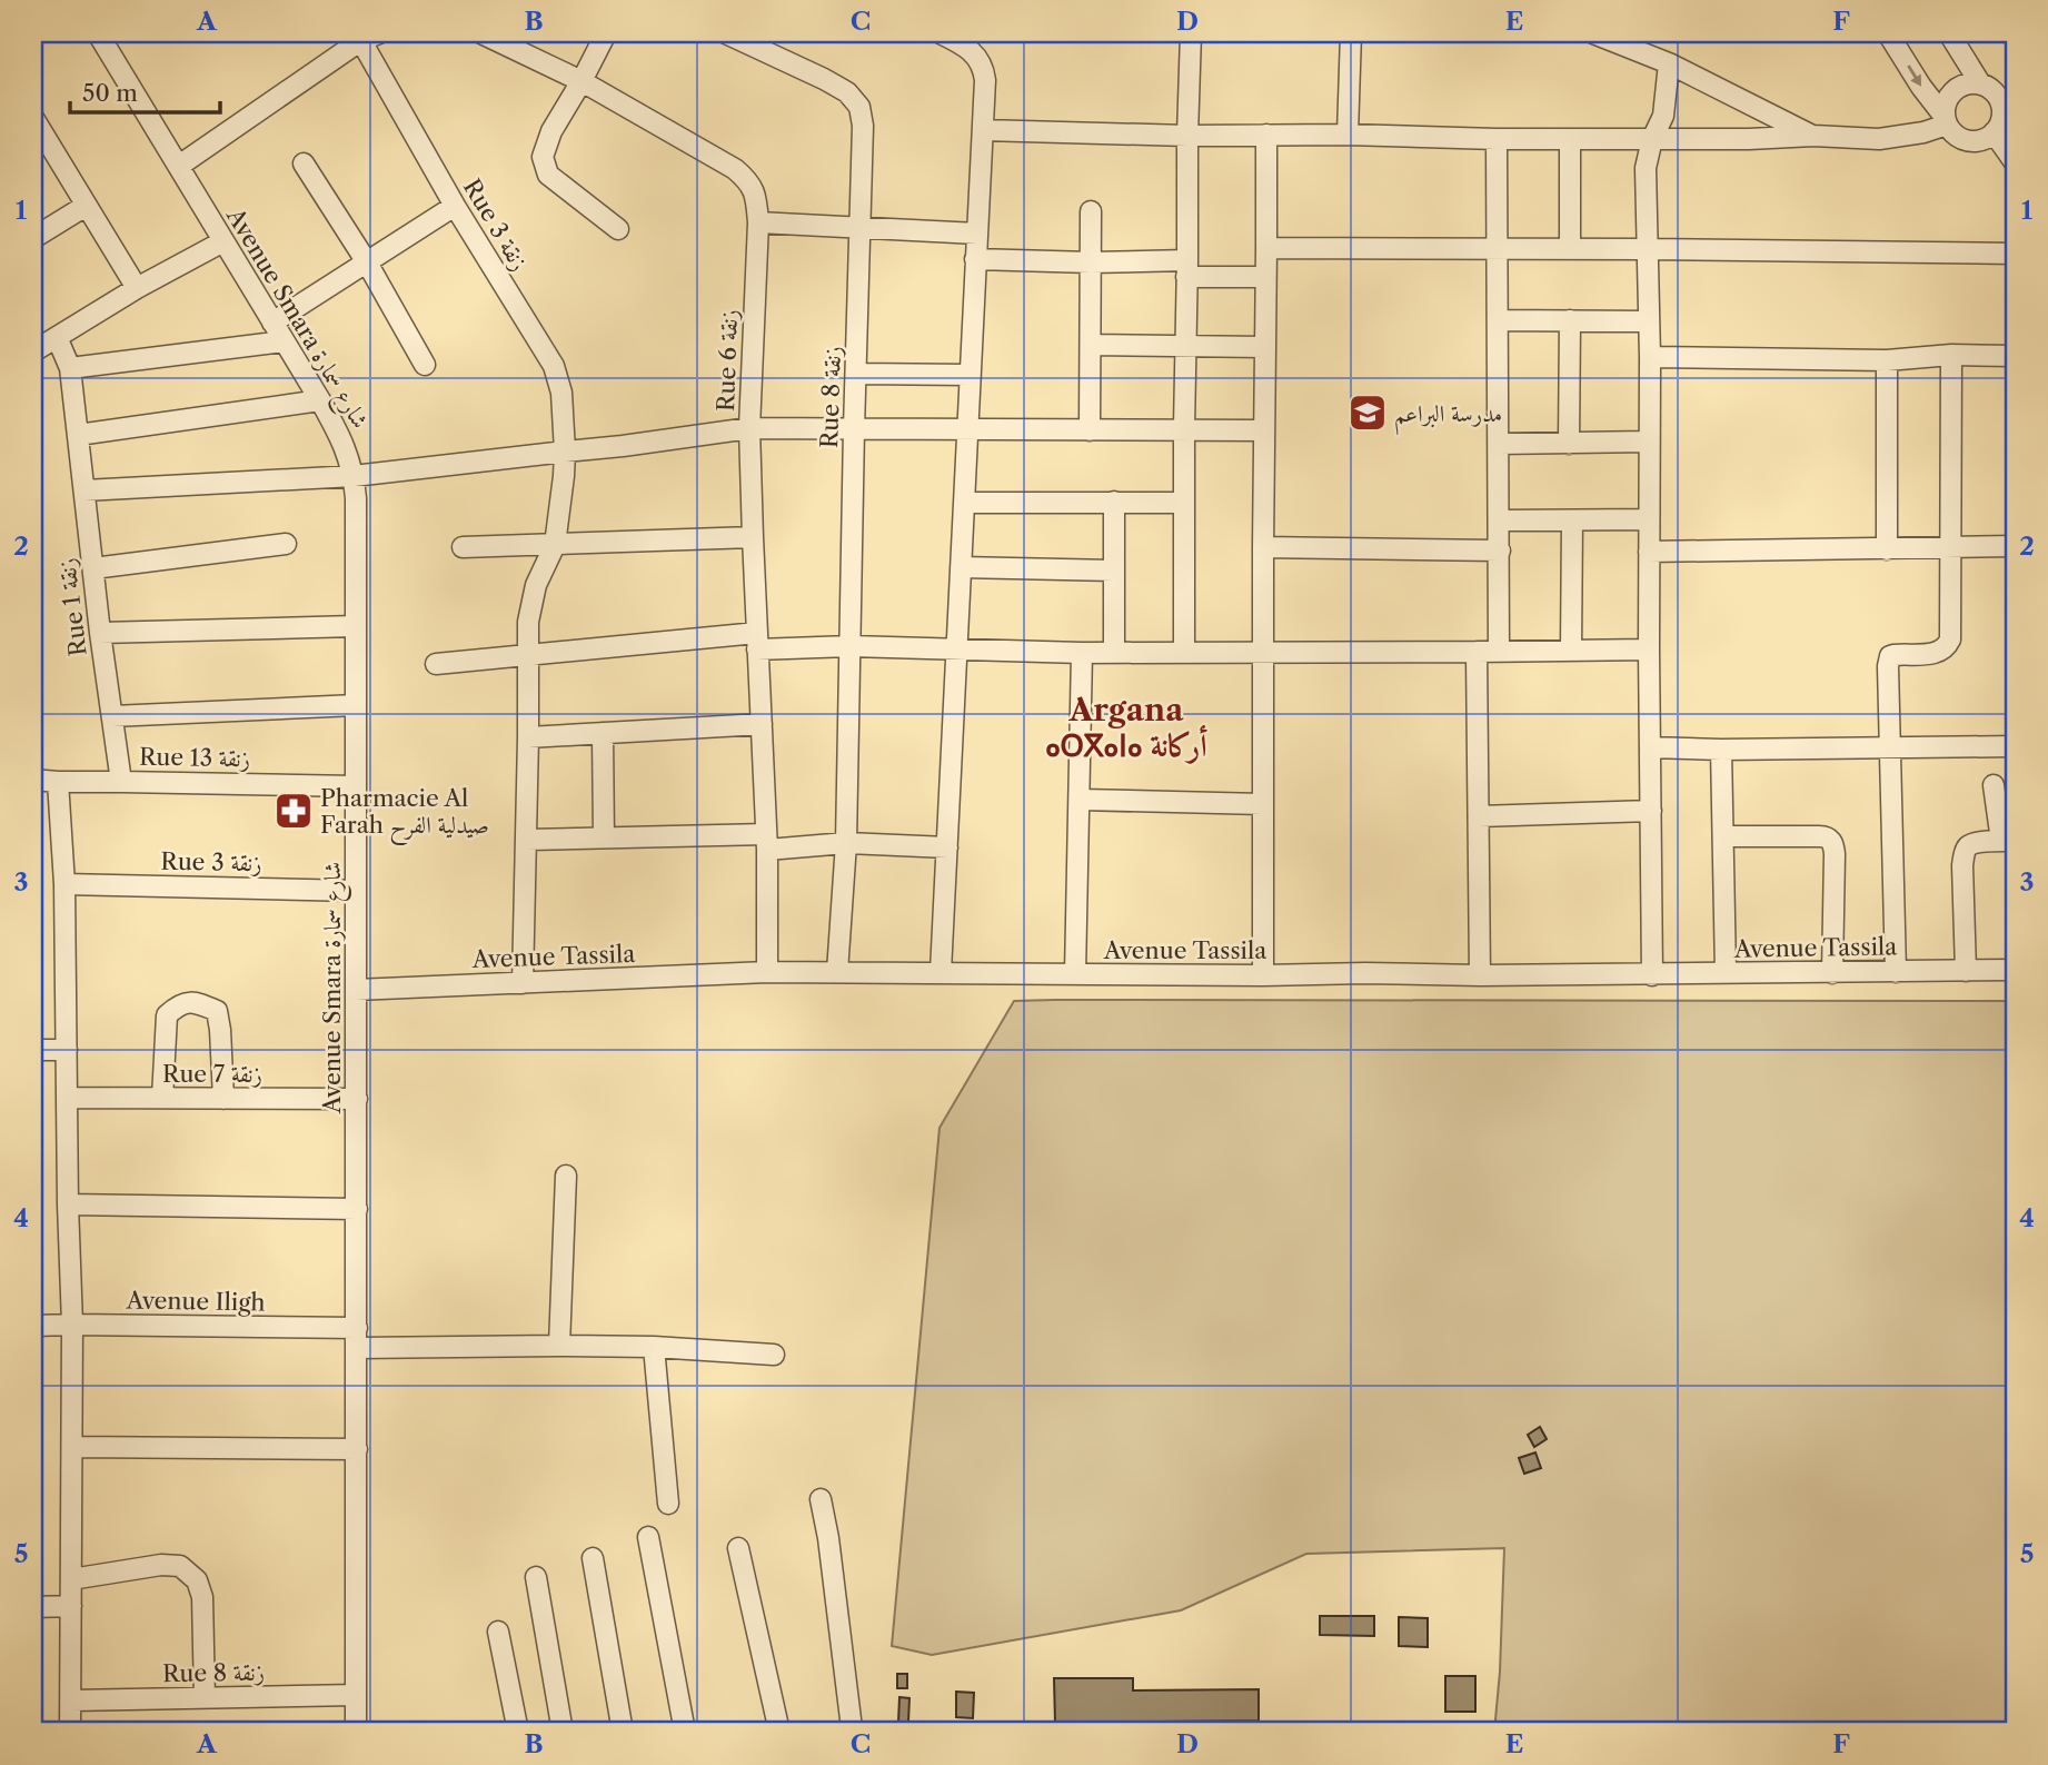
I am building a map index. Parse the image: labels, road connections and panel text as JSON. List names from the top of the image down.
{
  "streets": {
    "street": [
      "Rue 3 زنقة",
      "Avenue Smara شارع سمارة",
      "Rue 6 زنقة",
      "Rue 8 زنقة",
      "Rue 1 زنقة",
      "Rue 13 زنقة",
      "Avenue Tassila",
      "Rue 7 زنقة",
      "Avenue Iligh"
    ]
  },
  "crossings": [
    ["Rue 3 زنقة", "Avenue Smara شارع سمارة"],
    ["Rue 3 زنقة", "Avenue Tassila"],
    ["Avenue Smara شارع سمارة", "Rue 8 زنقة"],
    ["Avenue Smara شارع سمارة", "Rue 13 زنقة"],
    ["Avenue Smara شارع سمارة", "Avenue Tassila"],
    ["Avenue Smara شارع سمارة", "Rue 7 زنقة"],
    ["Avenue Smara شارع سمارة", "Avenue Iligh"],
    ["Rue 6 زنقة", "Avenue Tassila"],
    ["Rue 8 زنقة", "Avenue Tassila"],
    ["Rue 1 زنقة", "Rue 13 زنقة"]
  ],
  "districts": ["Argana ⴰⵔⴳⴰⵏⴰ أركانة"],
  "places": {
    "school or university": ["مدرسة البراعم"],
    "pharmacy": ["Pharmacie Al Farah صيدلية الفرح"]
  },
  "scale_bar": "50 m",
  "grid": {
    "columns": [
      "A",
      "B",
      "C",
      "D",
      "E",
      "F"
    ],
    "rows": [
      "1",
      "2",
      "3",
      "4",
      "5"
    ]
  }
}
